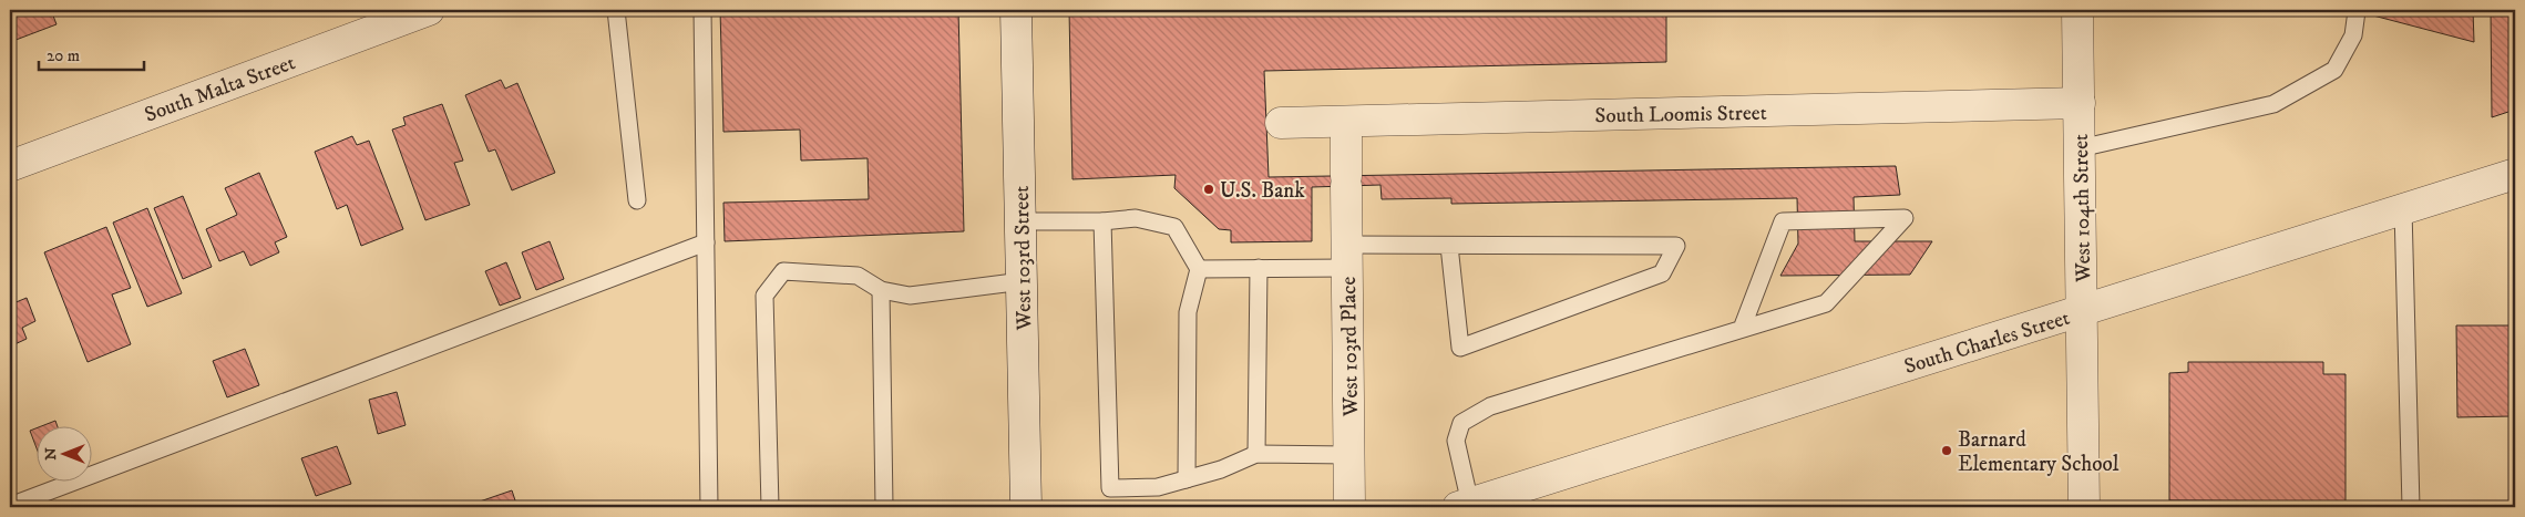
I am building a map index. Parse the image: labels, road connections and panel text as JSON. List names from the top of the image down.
{
  "streets": {
    "street": [
      "South Malta Street",
      "South Loomis Street",
      "West 104th Street",
      "West 103rd Street",
      "South Charles Street",
      "West 103rd Place"
    ]
  },
  "crossings": [
    ["South Loomis Street", "West 104th Street"],
    ["South Loomis Street", "West 103rd Place"],
    ["West 104th Street", "South Charles Street"]
  ],
  "places": ["U.S. Bank", "Barnard Elementary School"],
  "scale_bar": "20 m",
  "north": "left"
}
